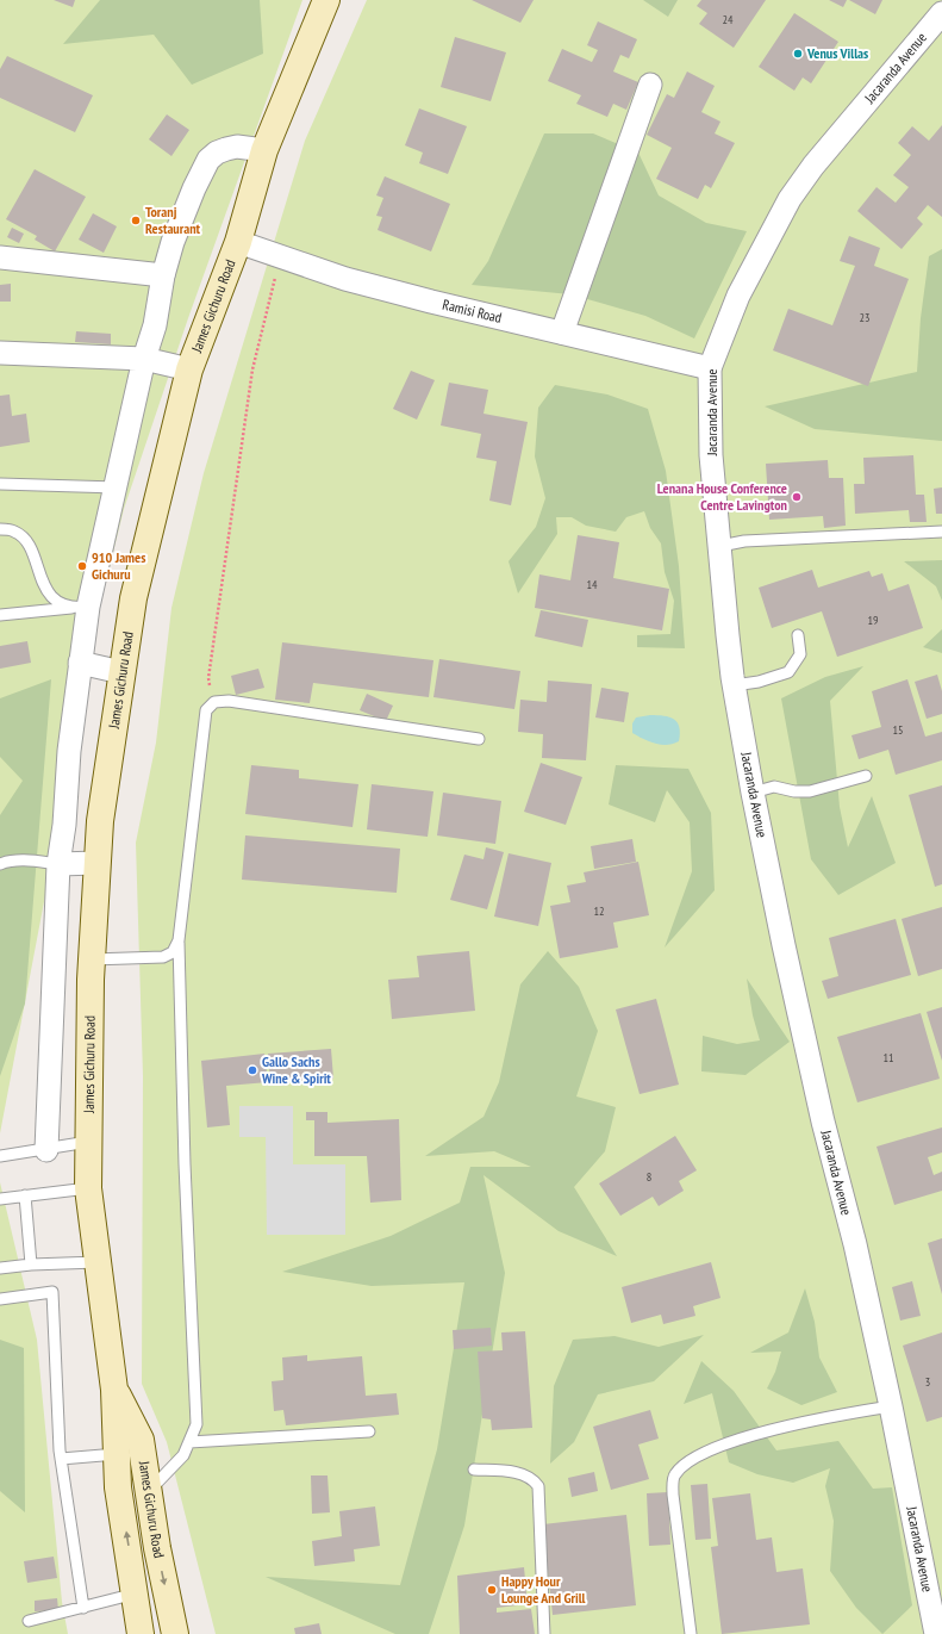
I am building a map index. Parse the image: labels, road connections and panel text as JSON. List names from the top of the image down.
{
  "streets": {
    "main road": ["James Gichuru Road"],
    "street": ["Jacaranda Avenue", "Ramisi Road"]
  },
  "crossings": [
    ["Jacaranda Avenue", "Ramisi Road"],
    ["James Gichuru Road", "Ramisi Road"]
  ],
  "places": [
    "Venus Villas",
    "Toranj Restaurant",
    "Lenana House Conference Centre Lavington",
    "910 James Gichuru",
    "Gallo Sachs Wine & Spirit",
    "Happy Hour Lounge And Grill"
  ],
  "house_numbers": [
    "24",
    "23",
    "14",
    "19",
    "15",
    "12",
    "11",
    "8",
    "3"
  ]
}
